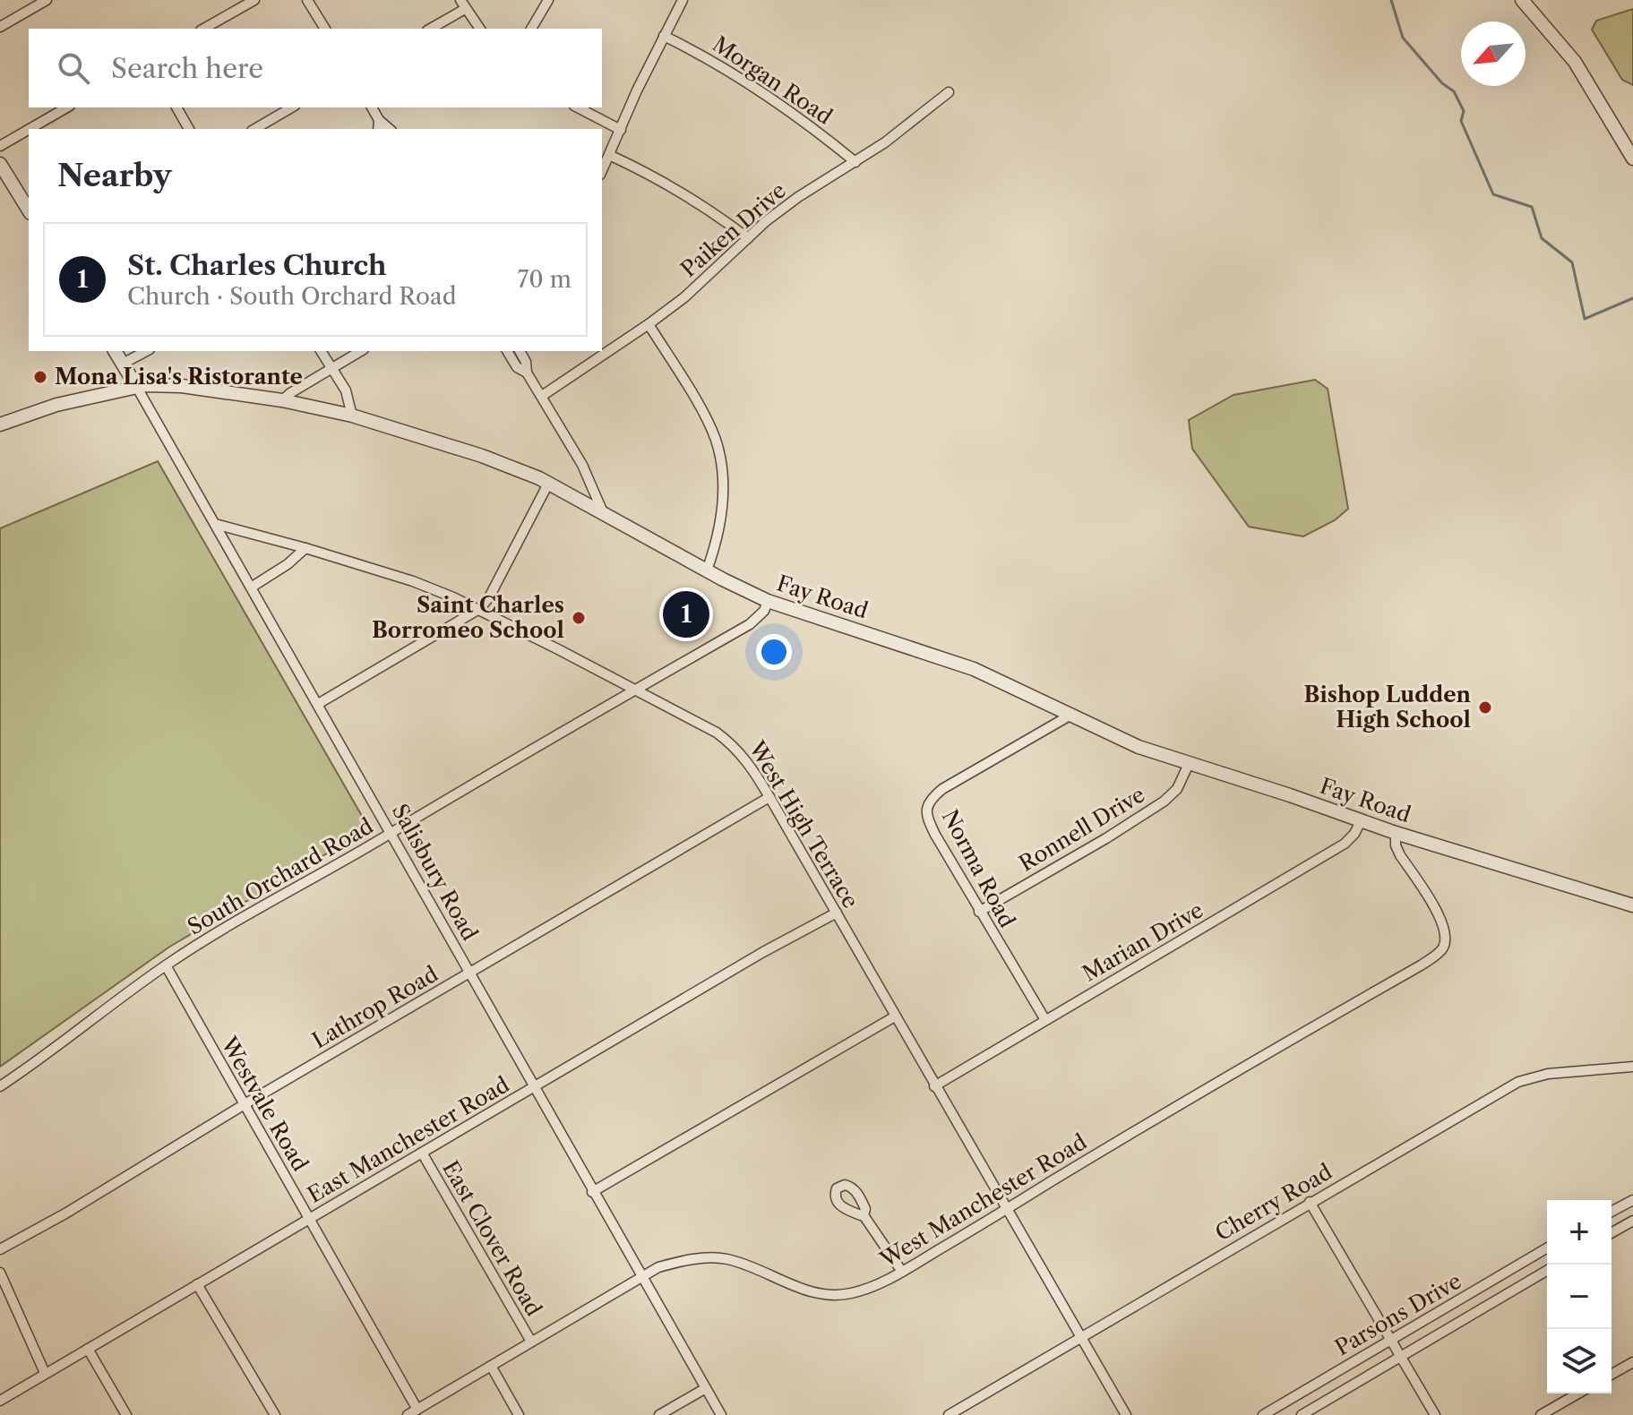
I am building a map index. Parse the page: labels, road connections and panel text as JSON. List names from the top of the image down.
{
  "streets": {
    "street": [
      "Morgan Road",
      "Paiken Drive",
      "Fay Road",
      "West High Terrace",
      "Ronnell Drive",
      "Norma Road",
      "Salisbury Road",
      "South Orchard Road",
      "Marian Drive",
      "Lathrop Road",
      "Westvale Road",
      "East Manchester Road",
      "West Manchester Road",
      "Cherry Road",
      "East Clover Road",
      "Parsons Drive"
    ]
  },
  "crossings": [
    ["Morgan Road", "Paiken Drive"],
    ["Fay Road", "Ronnell Drive"],
    ["Fay Road", "Norma Road"],
    ["Fay Road", "Salisbury Road"],
    ["Fay Road", "South Orchard Road"],
    ["Fay Road", "Marian Drive"],
    ["Fay Road", "West Manchester Road"],
    ["West High Terrace", "Salisbury Road"],
    ["West High Terrace", "South Orchard Road"],
    ["West High Terrace", "Marian Drive"],
    ["West High Terrace", "Lathrop Road"],
    ["West High Terrace", "East Manchester Road"],
    ["West High Terrace", "West Manchester Road"],
    ["West High Terrace", "Cherry Road"],
    ["Ronnell Drive", "Norma Road"],
    ["Norma Road", "Marian Drive"],
    ["Salisbury Road", "South Orchard Road"],
    ["Salisbury Road", "Lathrop Road"],
    ["Salisbury Road", "East Manchester Road"],
    ["Salisbury Road", "West Manchester Road"],
    ["South Orchard Road", "Westvale Road"],
    ["Lathrop Road", "Westvale Road"],
    ["Westvale Road", "East Manchester Road"],
    ["Westvale Road", "West Manchester Road"],
    ["East Manchester Road", "East Clover Road"],
    ["West Manchester Road", "East Clover Road"]
  ],
  "places": ["Mona Lisa's Ristorante", "Saint Charles Borromeo School", "Bishop Ludden High School"],
  "north": "bottom left",
  "page": {
    "search": "Search here",
    "heading": "Nearby",
    "list": [
      {
        "mark": "1",
        "name": "St. Charles Church",
        "note": "Church · South Orchard Road",
        "value": "70 m"
      }
    ],
    "pins": "1",
    "map_buttons": ["+", "−"]
  }
}
